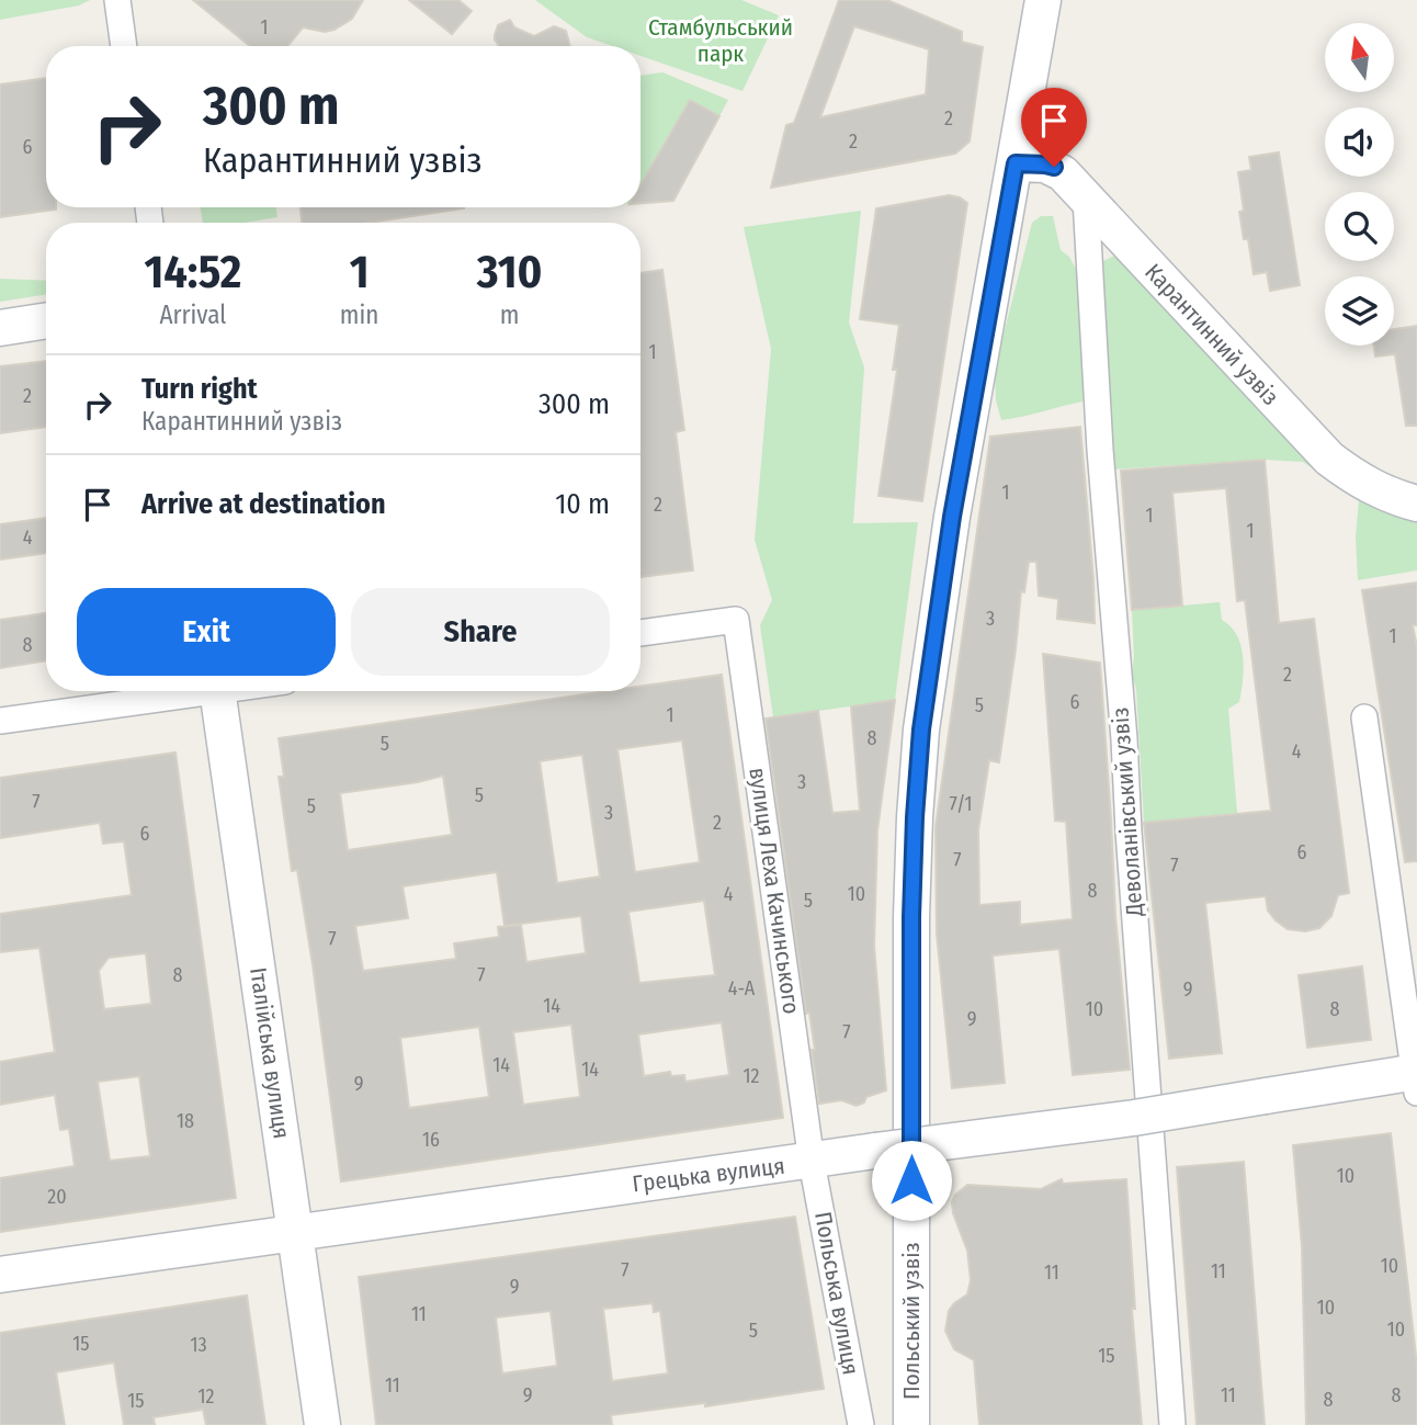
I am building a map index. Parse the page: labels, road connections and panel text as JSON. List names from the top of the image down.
{
  "streets": {
    "street": [
      "Карантинний узвіз",
      "Деволанівський узвіз",
      "вулиця Леха Качинського",
      "Італійська вулиця",
      "Грецька вулиця",
      "Польська вулиця",
      "Польський узвіз"
    ]
  },
  "crossings": [
    ["Карантинний узвіз", "Деволанівський узвіз"],
    ["Карантинний узвіз", "Польський узвіз"],
    ["вулиця Леха Качинського", "Грецька вулиця"],
    ["вулиця Леха Качинського", "Польська вулиця"],
    ["Італійська вулиця", "Грецька вулиця"],
    ["Грецька вулиця", "Польська вулиця"]
  ],
  "parks": ["Стамбульський парк"],
  "house_numbers": [
    "1",
    "2",
    "2",
    "6",
    "1",
    "2",
    "1",
    "2",
    "1",
    "1",
    "4",
    "3",
    "1",
    "8",
    "2",
    "6",
    "5",
    "1",
    "8",
    "5",
    "4",
    "3",
    "5",
    "7",
    "7/1",
    "5",
    "3",
    "2",
    "6",
    "6",
    "7",
    "7",
    "8",
    "4",
    "10",
    "5",
    "7",
    "8",
    "7",
    "4-А",
    "9",
    "14",
    "10",
    "8",
    "9",
    "7",
    "14",
    "14",
    "12",
    "9",
    "18",
    "16",
    "10",
    "20",
    "10",
    "7",
    "11",
    "11",
    "9",
    "10",
    "11",
    "10",
    "5",
    "15",
    "13",
    "15",
    "11",
    "9",
    "11",
    "8",
    "12",
    "8",
    "15"
  ],
  "north": "top",
  "page": {
    "turn": ["300 m", "Карантинний узвіз"],
    "eta": [
      "14:52",
      "Arrival",
      "1",
      "min",
      "310",
      "m"
    ],
    "list": [
      {
        "name": "Turn right",
        "note": "Карантинний узвіз",
        "value": "300 m"
      },
      {
        "name": "Arrive at destination",
        "value": "10 m"
      }
    ],
    "buttons": ["Exit", "Share"]
  }
}
